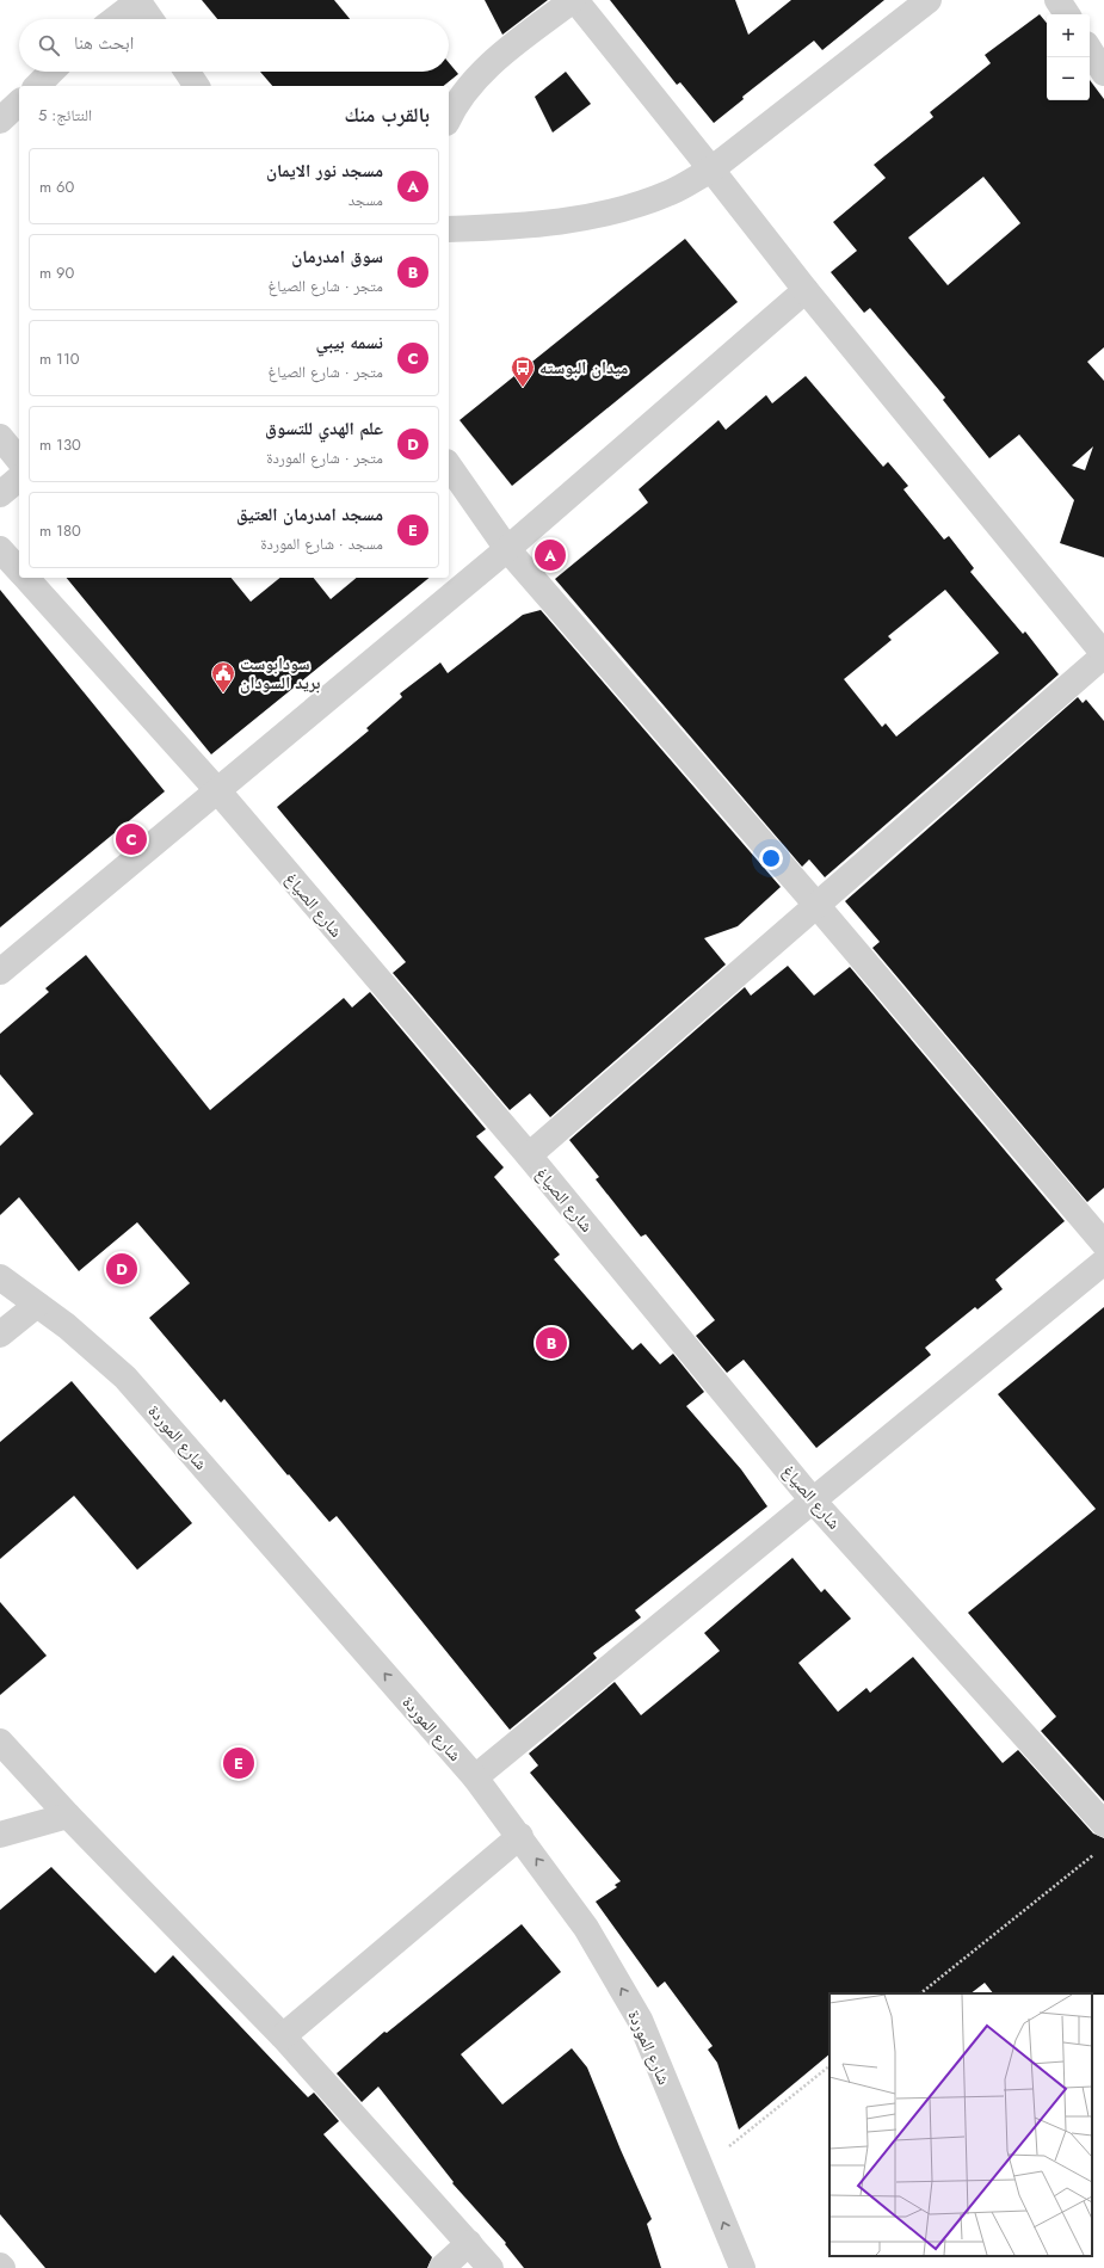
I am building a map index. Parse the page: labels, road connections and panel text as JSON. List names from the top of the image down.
{
  "streets": {
    "street": ["شارع الصياغ", "شارع الموردة"]
  },
  "one_way": ["شارع الموردة"],
  "places": {
    "bus stop": ["ميدان البوسته"],
    "public building": ["سودابوست بريد السودان"]
  },
  "page": {
    "map_buttons": ["+", "−"],
    "search": "ابحث هنا",
    "heading": ["بالقرب منك", "النتائج: 5"],
    "list": [
      {
        "mark": "A",
        "name": "مسجد نور الايمان",
        "note": "مسجد",
        "value": "60 m"
      },
      {
        "mark": "B",
        "name": "سوق امدرمان",
        "note": "متجر · شارع الصياغ",
        "value": "90 m"
      },
      {
        "mark": "C",
        "name": "نسمه بيبي",
        "note": "متجر · شارع الصياغ",
        "value": "110 m"
      },
      {
        "mark": "D",
        "name": "علم الهدي للتسوق",
        "note": "متجر · شارع الموردة",
        "value": "130 m"
      },
      {
        "mark": "E",
        "name": "مسجد امدرمان العتيق",
        "note": "مسجد · شارع الموردة",
        "value": "180 m"
      }
    ],
    "pins": [
      "A",
      "C",
      "D",
      "B",
      "E"
    ]
  }
}
